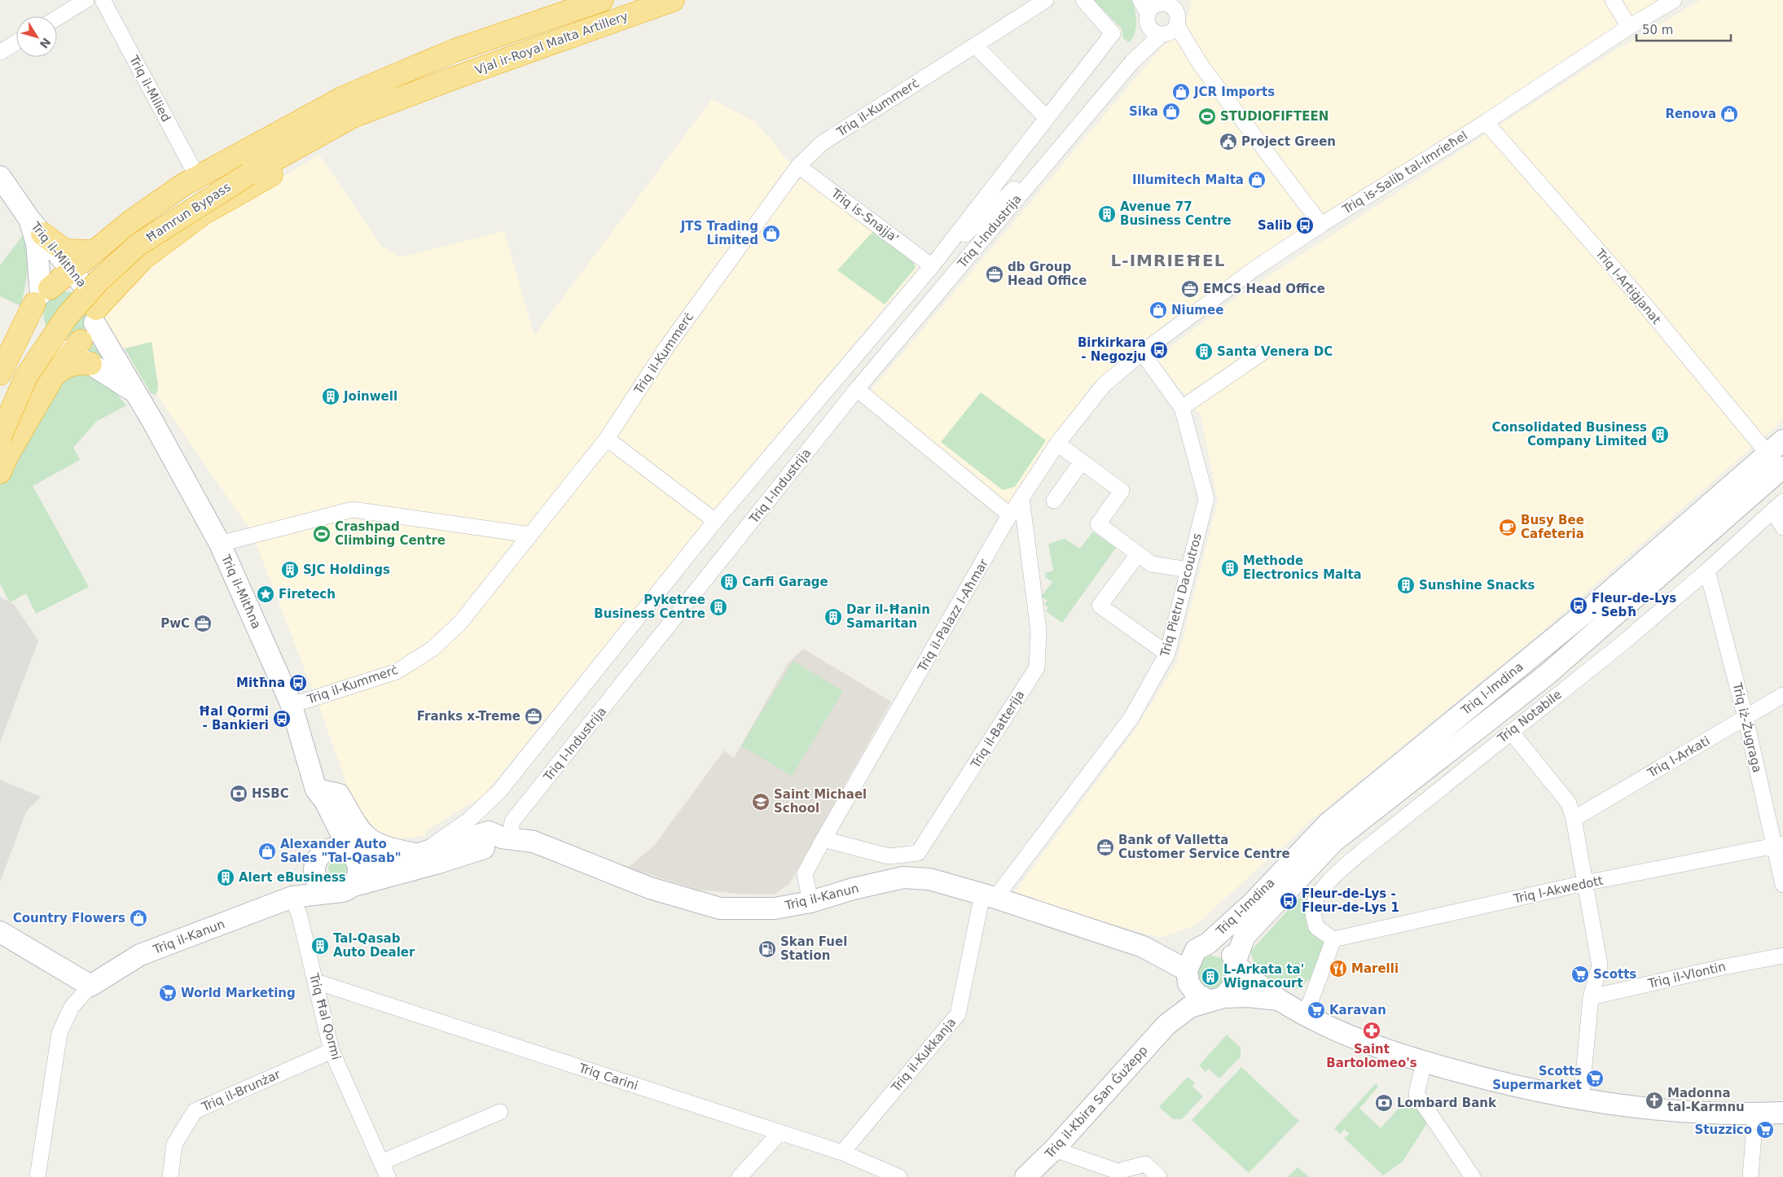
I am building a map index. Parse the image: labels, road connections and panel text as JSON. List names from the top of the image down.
{
  "streets": {
    "highway": ["Vjal ir-Royal Malta Artillery", "Ħamrun Bypass"],
    "main road": [
      "Triq il-Mitħna",
      "Triq l-Imdina",
      "Triq il-Kanun",
      "Triq il-Kbira San Ġużepp"
    ],
    "street": [
      "Triq il-Milied",
      "Triq il-Kummerċ",
      "Triq is-Salib tal-Imrieħel",
      "Triq is-Snajja'",
      "Triq l-Industrija",
      "Triq l-Artiġjanat",
      "Triq Pietru Dacoutros",
      "Triq il-Palazz l-Aħmar",
      "Triq Notabile",
      "Triq iż-Żugraga",
      "Triq il-Batterija",
      "Triq l-Arkati",
      "Triq l-Akwedott",
      "Triq il-Vlontin",
      "Triq Ħal Qormi",
      "Triq il-Kukkanja",
      "Triq Carini",
      "Triq il-Brunżar"
    ]
  },
  "crossings": [
    ["Vjal ir-Royal Malta Artillery", "Ħamrun Bypass"],
    ["Triq il-Kummerċ", "Triq is-Snajja'"],
    ["Triq il-Kummerċ", "Triq il-Mitħna"],
    ["Triq is-Salib tal-Imrieħel", "Triq l-Artiġjanat"],
    ["Triq is-Salib tal-Imrieħel", "Triq Pietru Dacoutros"],
    ["Triq is-Salib tal-Imrieħel", "Triq il-Palazz l-Aħmar"],
    ["Triq is-Snajja'", "Triq l-Industrija"],
    ["Triq l-Industrija", "Triq il-Kanun"],
    ["Triq il-Mitħna", "Triq il-Kanun"],
    ["Triq l-Artiġjanat", "Triq l-Imdina"],
    ["Triq Pietru Dacoutros", "Triq il-Palazz l-Aħmar"],
    ["Triq Pietru Dacoutros", "Triq il-Kanun"],
    ["Triq Pietru Dacoutros", "Triq il-Kukkanja"],
    ["Triq il-Palazz l-Aħmar", "Triq il-Batterija"],
    ["Triq il-Palazz l-Aħmar", "Triq il-Kanun"],
    ["Triq l-Imdina", "Triq il-Kanun"],
    ["Triq l-Imdina", "Triq il-Kbira San Ġużepp"],
    ["Triq Notabile", "Triq iż-Żugraga"],
    ["Triq Notabile", "Triq l-Akwedott"],
    ["Triq iż-Żugraga", "Triq l-Arkati"],
    ["Triq iż-Żugraga", "Triq l-Akwedott"],
    ["Triq il-Kanun", "Triq Ħal Qormi"],
    ["Triq il-Kanun", "Triq il-Kukkanja"],
    ["Triq il-Kanun", "Triq il-Kbira San Ġużepp"],
    ["Triq Ħal Qormi", "Triq Carini"],
    ["Triq Ħal Qormi", "Triq il-Brunżar"],
    ["Triq il-Kukkanja", "Triq Carini"]
  ],
  "districts": ["L-IMRIEĦEL"],
  "places": {
    "shop": [
      "JCR Imports",
      "Sika",
      "Renova",
      "Illumitech Malta",
      "JTS Trading Limited",
      "Niumee",
      "Alexander Auto Sales \"Tal-Qasab\"",
      "Country Flowers"
    ],
    "sports": ["STUDIOFIFTEEN", "Crashpad Climbing Centre"],
    "public building": ["Project Green"],
    "building": [
      "Avenue 77 Business Centre",
      "Santa Venera DC",
      "Joinwell",
      "Consolidated Business Company Limited",
      "Methode Electronics Malta",
      "SJC Holdings",
      "Carfi Garage",
      "Sunshine Snacks",
      "Pyketree Business Centre",
      "Dar il-Ħanin Samaritan",
      "Alert eBusiness",
      "Tal-Qasab Auto Dealer",
      "L-Arkata ta' Wignacourt"
    ],
    "bus stop": [
      "Salib",
      "Birkirkara - Negozju",
      "Fleur-de-Lys - Sebħ",
      "Mitħna",
      "Ħal Qormi - Bankieri",
      "Fleur-de-Lys - Fleur-de-Lys 1"
    ],
    "office": [
      "db Group Head Office",
      "EMCS Head Office",
      "PwC",
      "Franks x-Treme",
      "Bank of Valletta Customer Service Centre"
    ],
    "cafe": ["Busy Bee Cafeteria"],
    "place": ["Firetech"],
    "bank": ["HSBC", "Lombard Bank"],
    "school or university": ["Saint Michael School"],
    "fuel station": ["Skan Fuel Station"],
    "restaurant": ["Marelli"],
    "supermarket": [
      "Scotts",
      "World Marketing",
      "Karavan",
      "Scotts Supermarket",
      "Stuzzico"
    ],
    "pharmacy": ["Saint Bartolomeo's"],
    "church": ["Madonna tal-Karmnu"]
  },
  "scale_bar": "50 m",
  "north": "bottom right"
}
